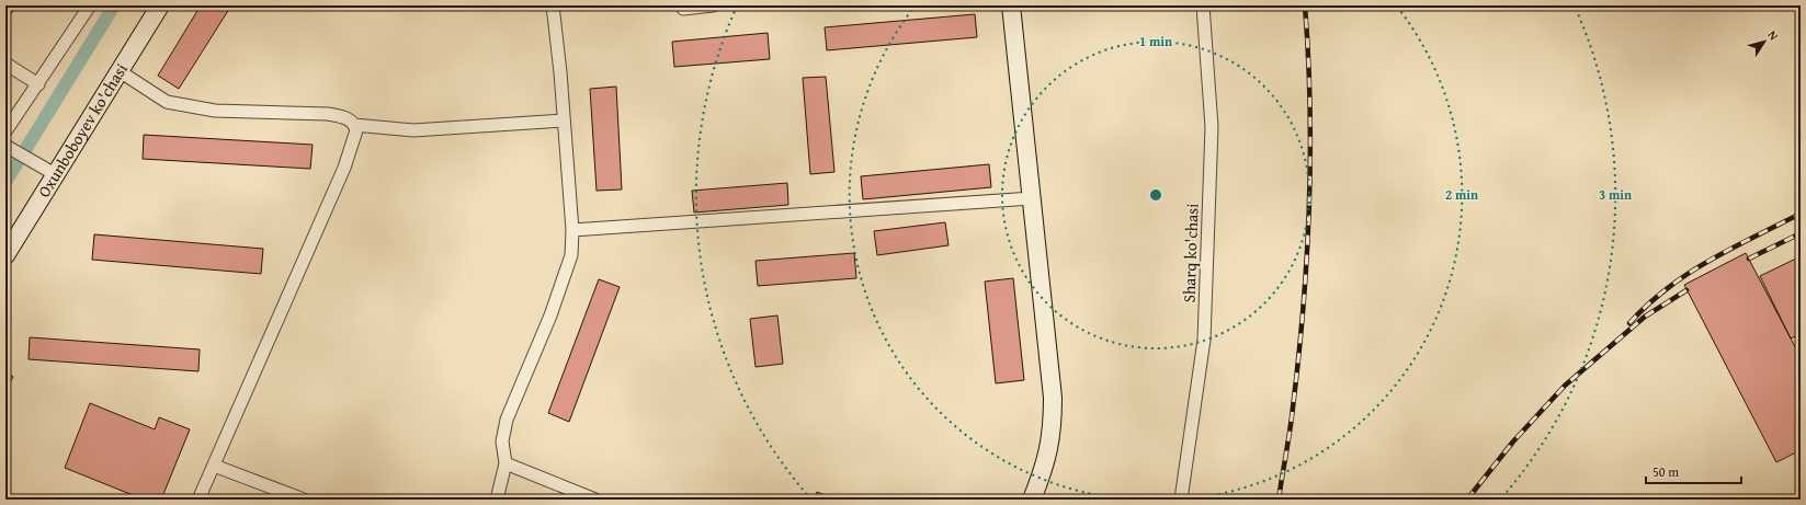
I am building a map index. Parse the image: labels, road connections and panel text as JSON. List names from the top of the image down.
{
  "streets": {
    "main road": ["Oxunboboyev ko'chasi"],
    "street": ["Sharq ko'chasi"]
  },
  "scale_bar": "50 m",
  "north": "top right",
  "rings": ["1 min", "2 min", "3 min"]
}
